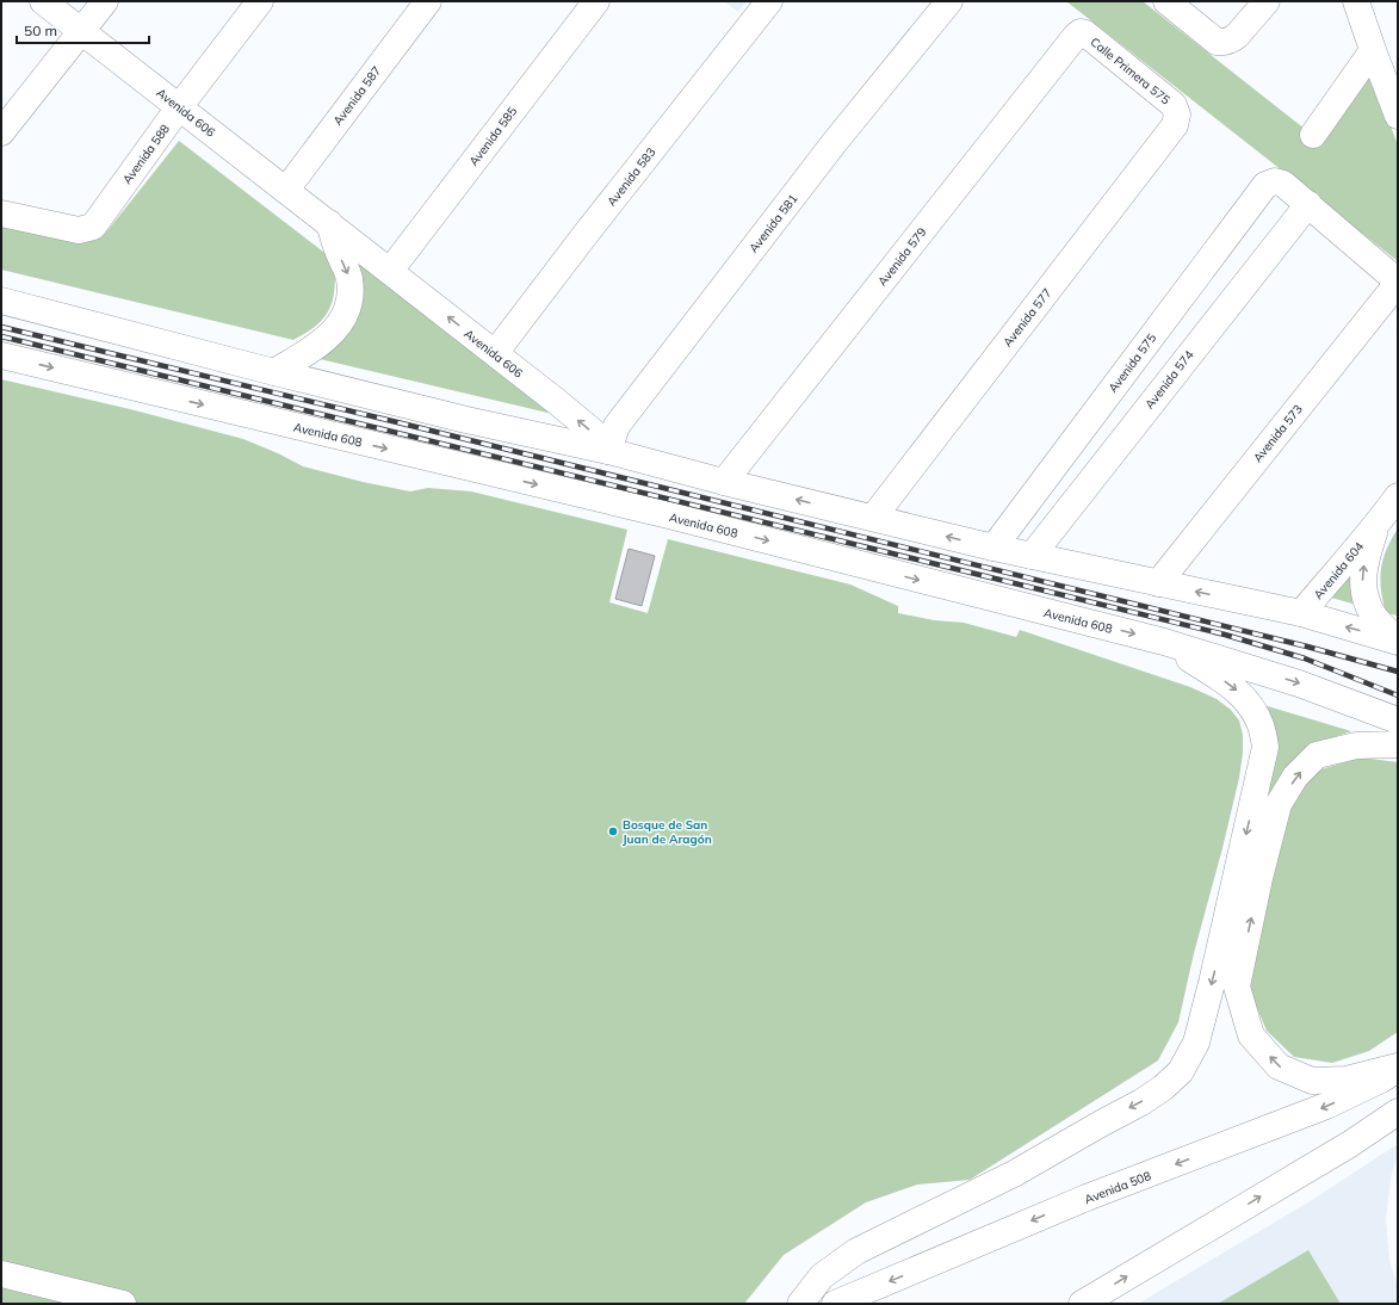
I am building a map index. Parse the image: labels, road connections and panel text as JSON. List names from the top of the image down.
{
  "streets": {
    "main road": [
      "Calle Primera 575",
      "Avenida 587",
      "Avenida 606",
      "Avenida 585",
      "Avenida 588",
      "Avenida 583",
      "Avenida 581",
      "Avenida 579",
      "Avenida 577",
      "Avenida 575",
      "Avenida 574",
      "Avenida 573",
      "Avenida 608",
      "Avenida 604",
      "Avenida 508"
    ]
  },
  "crossings": [
    ["Calle Primera 575", "Avenida 579"],
    ["Calle Primera 575", "Avenida 577"],
    ["Avenida 587", "Avenida 606"],
    ["Avenida 606", "Avenida 585"],
    ["Avenida 606", "Avenida 588"],
    ["Avenida 606", "Avenida 583"],
    ["Avenida 606", "Avenida 581"],
    ["Avenida 575", "Avenida 574"]
  ],
  "one_way": ["Avenida 606", "Avenida 604"],
  "places": ["Bosque de San Juan de Aragón"],
  "scale_bar": "50 m"
}
